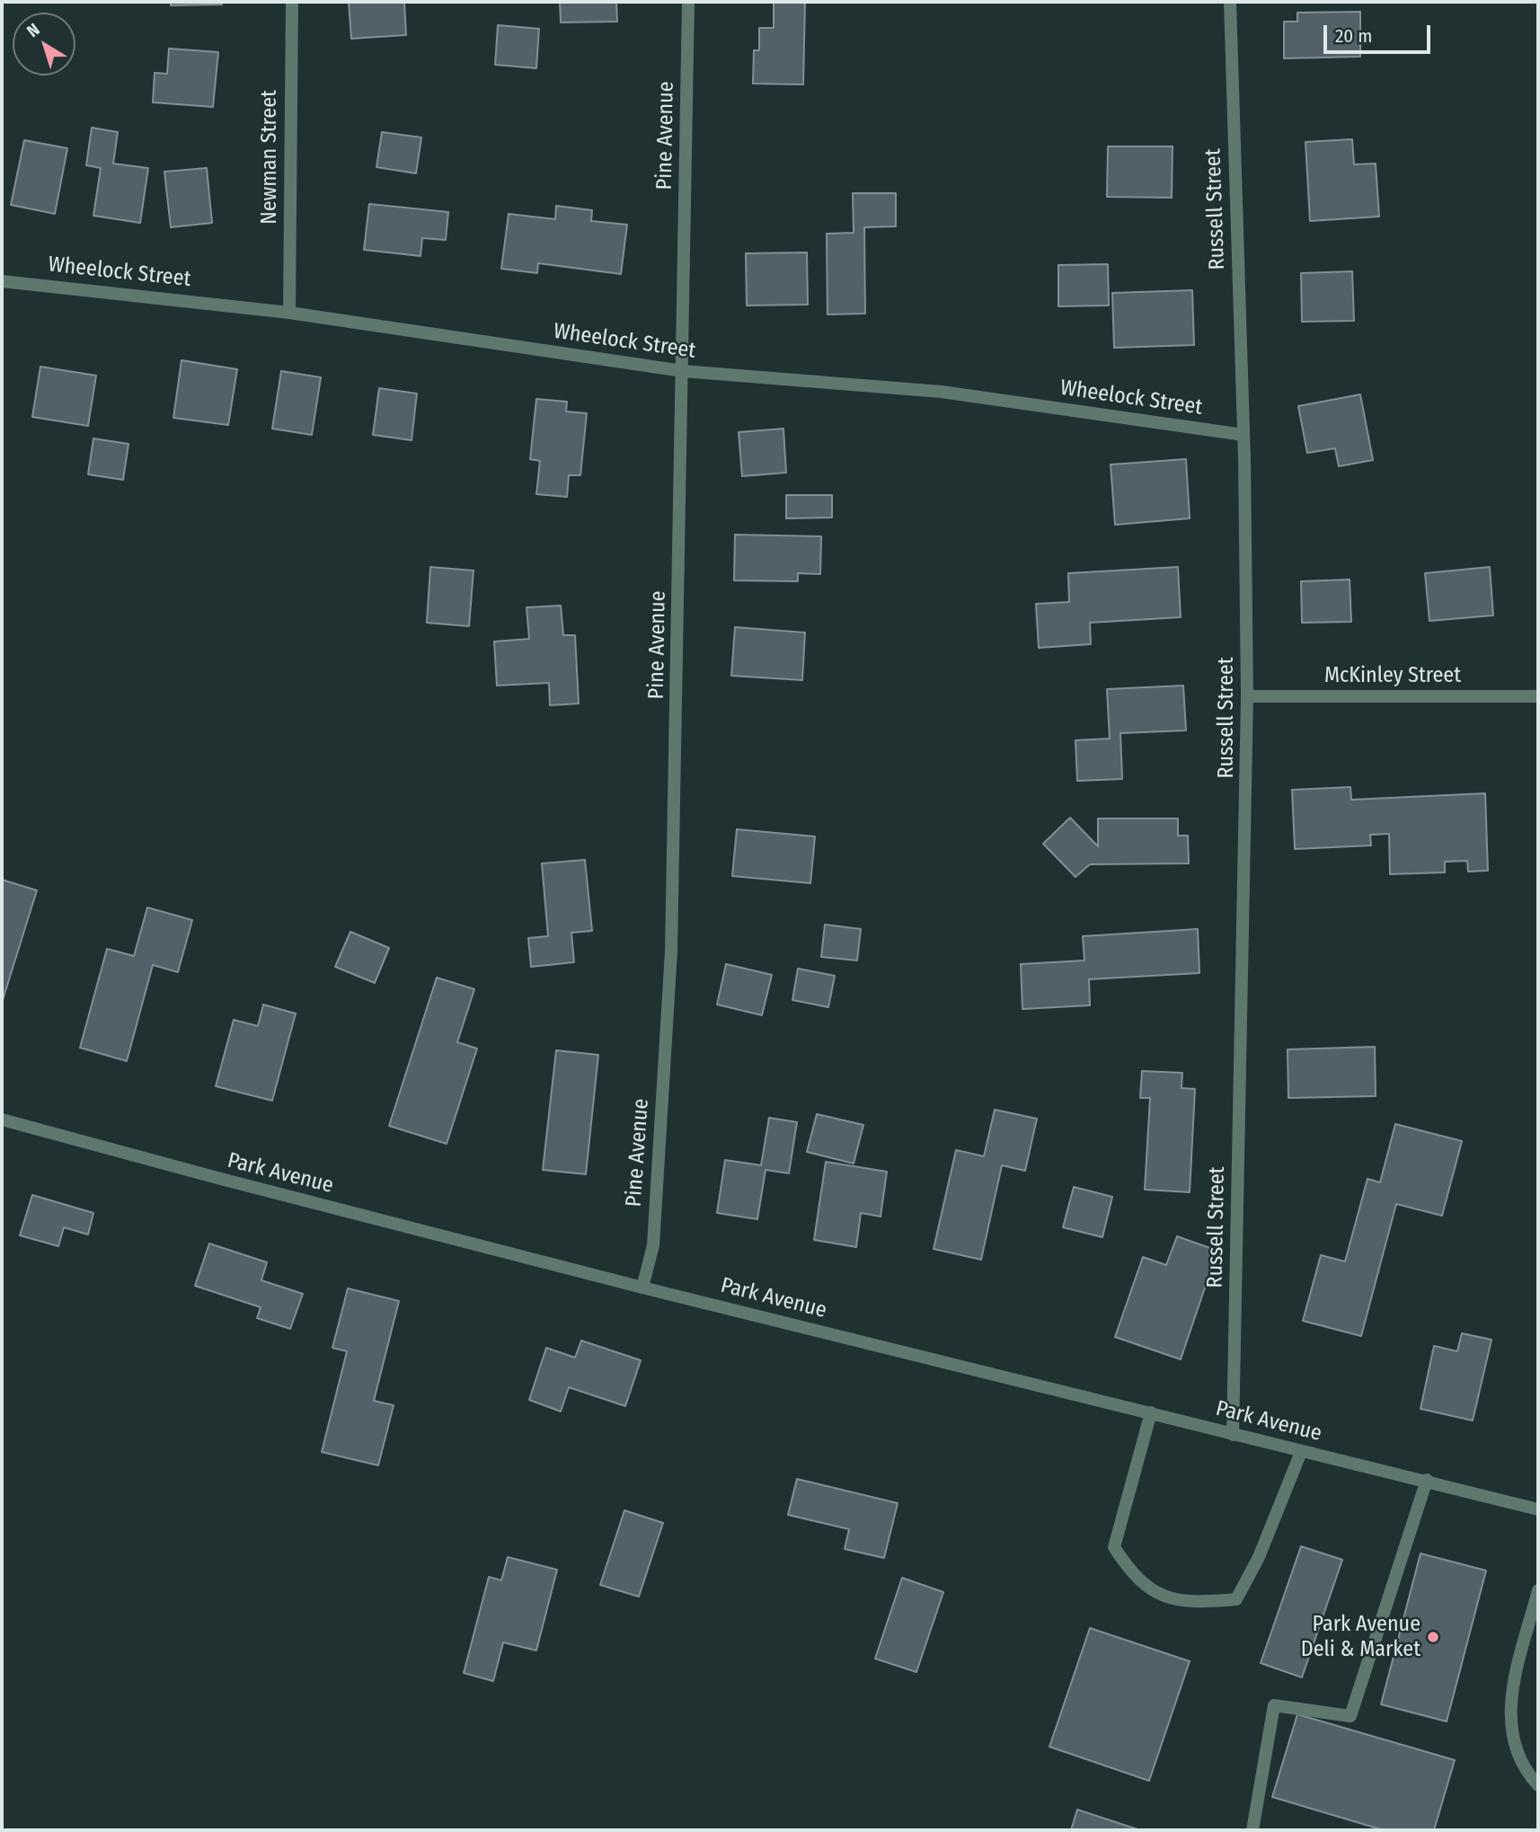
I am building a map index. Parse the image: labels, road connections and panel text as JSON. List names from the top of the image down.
{
  "streets": {
    "street": [
      "Pine Avenue",
      "Newman Street",
      "Russell Street",
      "Wheelock Street",
      "McKinley Street",
      "Park Avenue"
    ]
  },
  "crossings": [
    ["Pine Avenue", "Wheelock Street"],
    ["Pine Avenue", "Park Avenue"],
    ["Newman Street", "Wheelock Street"],
    ["Russell Street", "Wheelock Street"],
    ["Russell Street", "McKinley Street"],
    ["Russell Street", "Park Avenue"]
  ],
  "places": ["Park Avenue Deli & Market"],
  "scale_bar": "20 m",
  "north": "top left"
}
